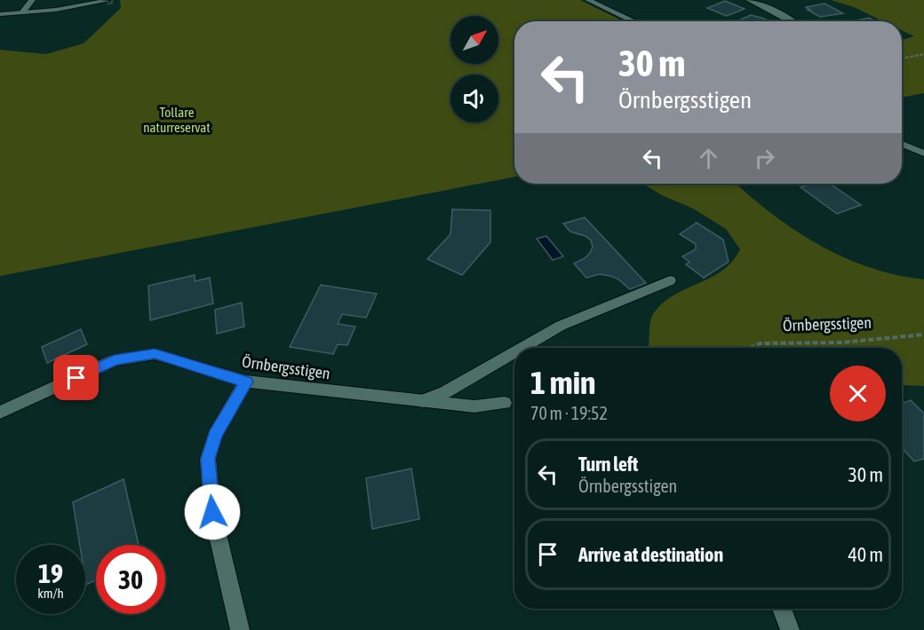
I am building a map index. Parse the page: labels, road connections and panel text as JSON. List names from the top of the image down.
{
  "streets": {
    "street": ["Örnbergsstigen"]
  },
  "parks": ["Tollare naturreservat"],
  "north": "top right",
  "page": {
    "turn": ["30 m", "Örnbergsstigen"],
    "heading": ["1 min", "70 m · 19:52"],
    "list": [
      {
        "name": "Turn left",
        "note": "Örnbergsstigen",
        "value": "30 m"
      },
      {
        "name": "Arrive at destination",
        "value": "40 m"
      }
    ],
    "speed": "19 km/h",
    "limit": "30"
  }
}
